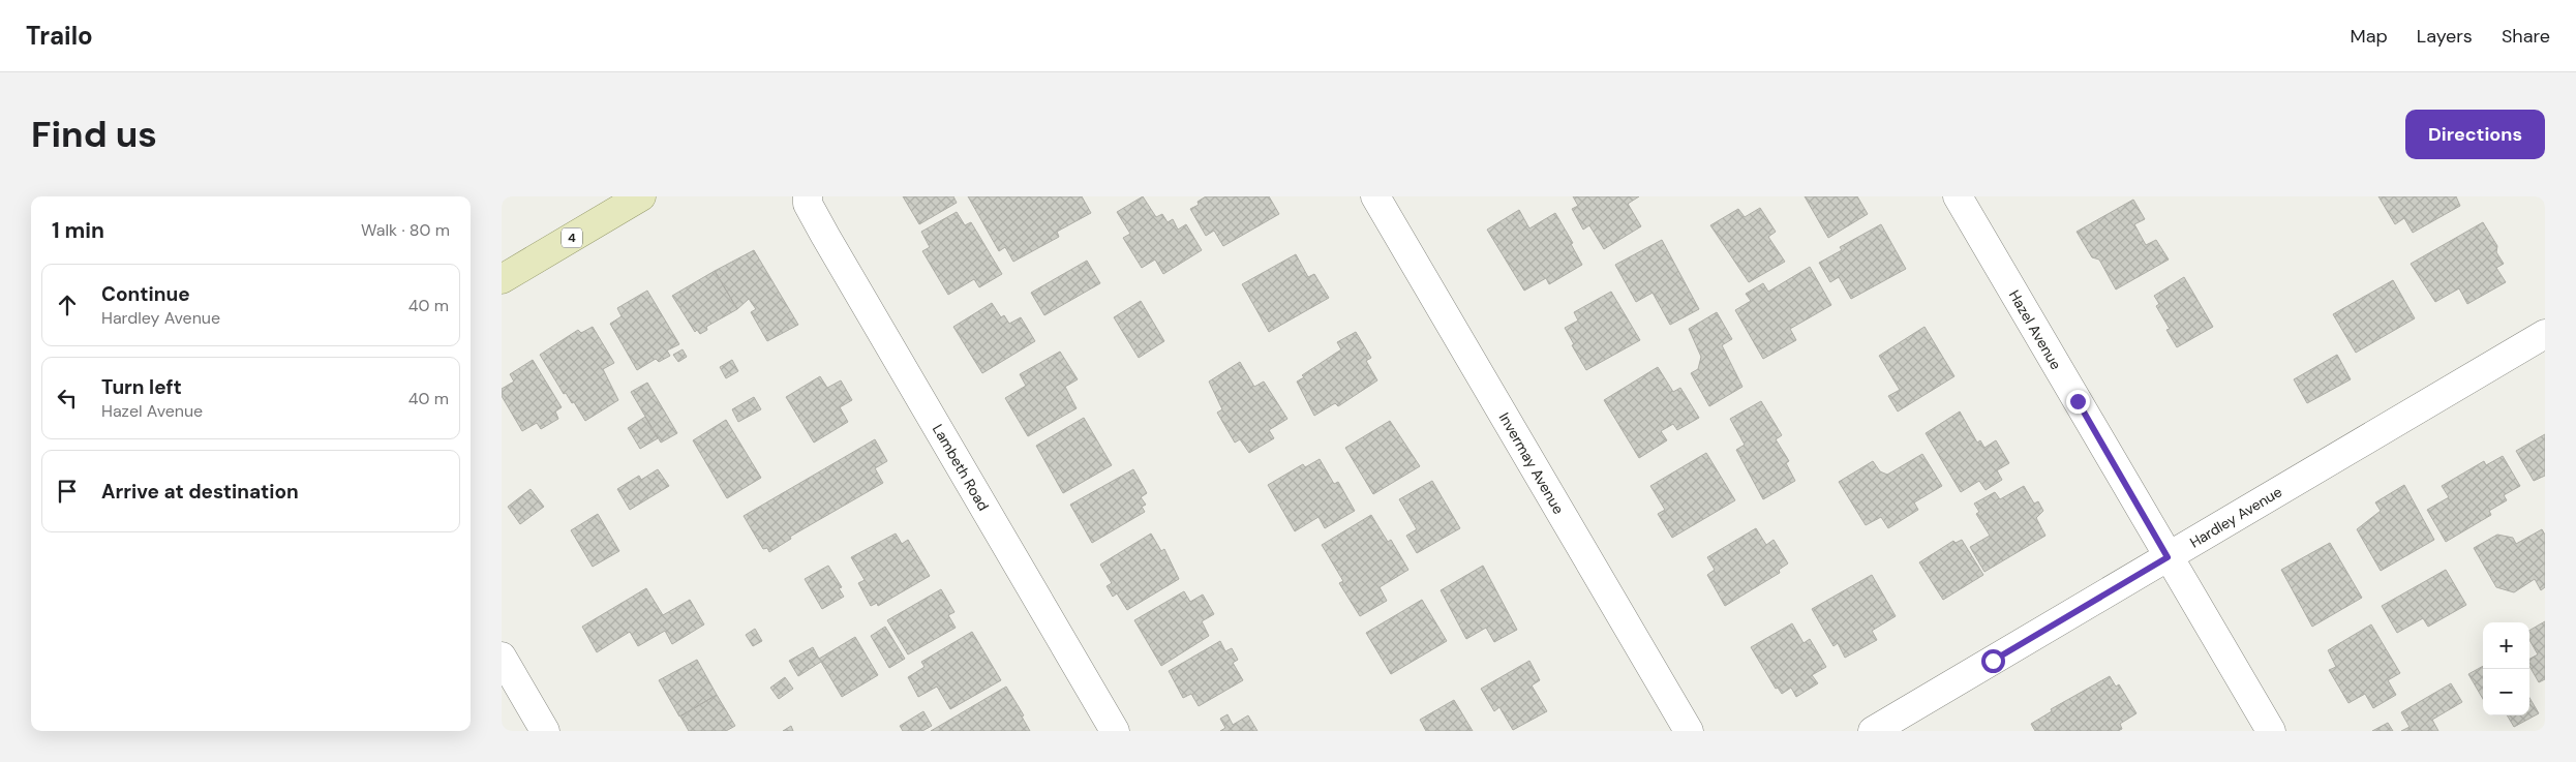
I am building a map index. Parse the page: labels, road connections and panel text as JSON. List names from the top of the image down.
{
  "streets": {
    "main road": ["4"],
    "street": [
      "Hazel Avenue",
      "Invermay Avenue",
      "Lambeth Road",
      "Hardley Avenue"
    ]
  },
  "crossings": [
    ["Hazel Avenue", "Hardley Avenue"]
  ],
  "page": {
    "header": "Trailo",
    "nav": ["Map", "Layers", "Share"],
    "buttons": "Directions",
    "title": "Find us",
    "heading": ["1 min", "Walk · 80 m"],
    "list": [
      ["Continue", "Hardley Avenue", "40 m"],
      ["Turn left", "Hazel Avenue", "40 m"],
      "Arrive at destination"
    ],
    "map_buttons": ["+", "−"]
  }
}
